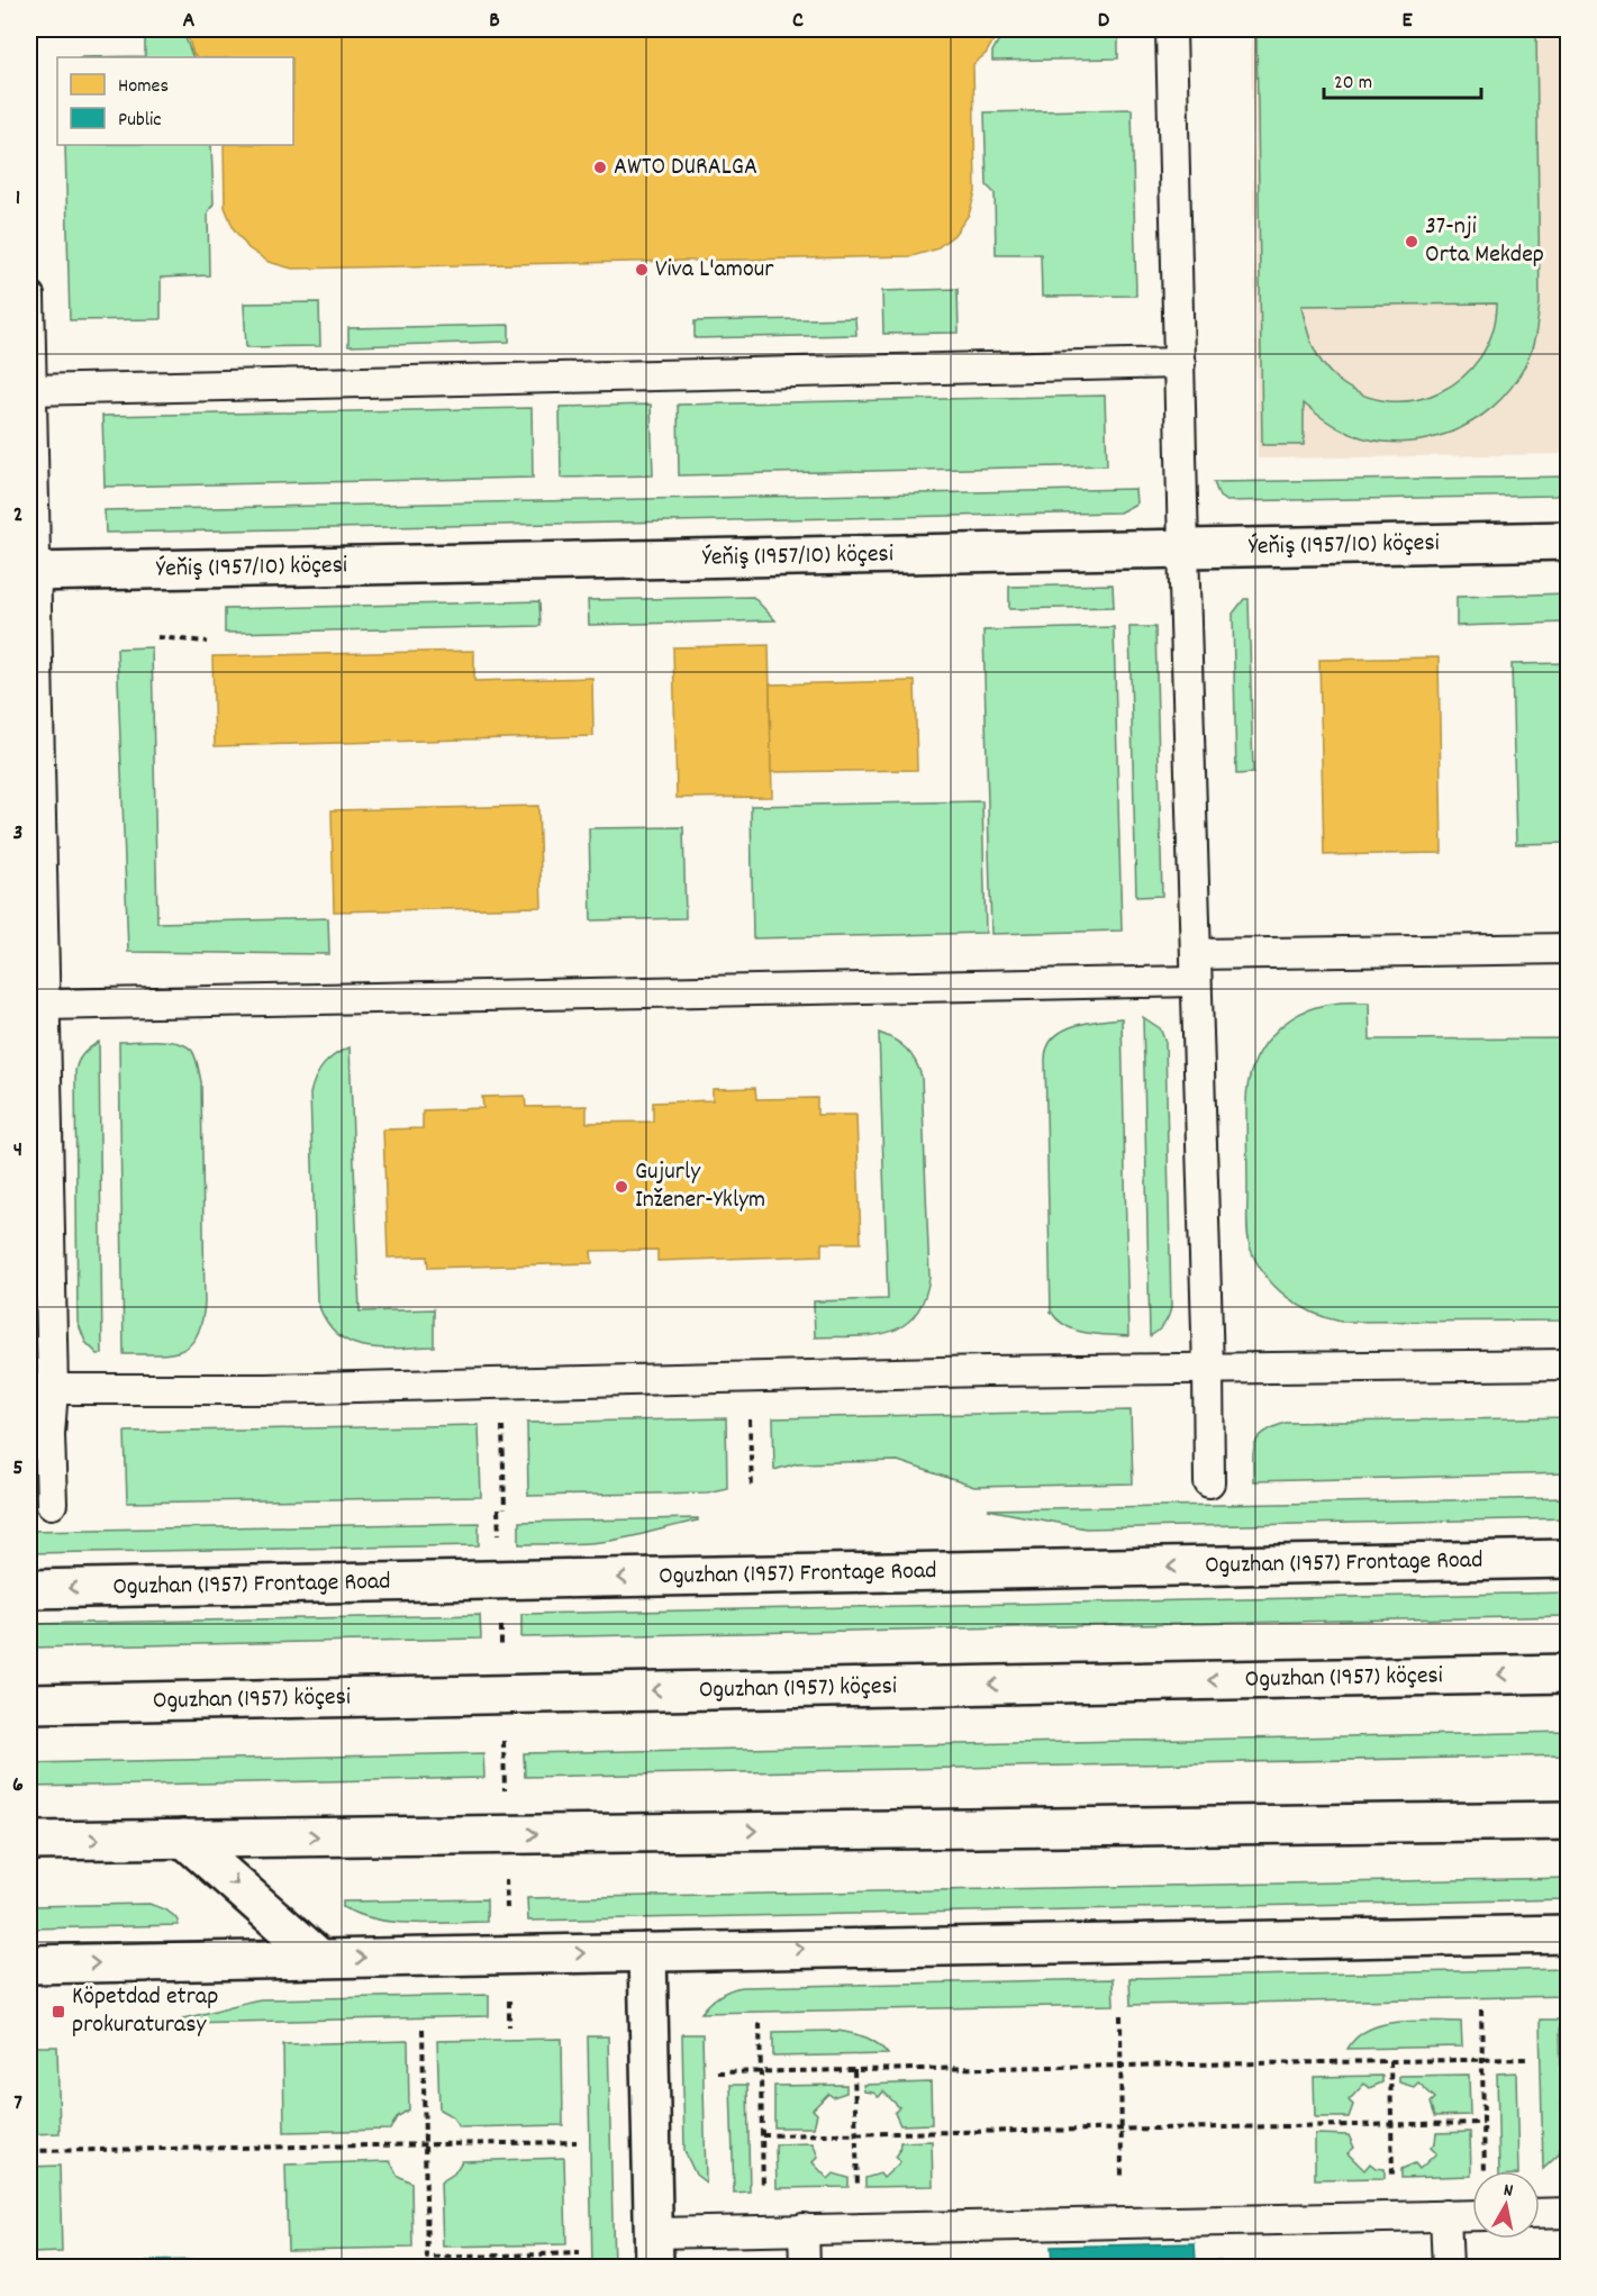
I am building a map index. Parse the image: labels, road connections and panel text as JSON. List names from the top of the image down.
{
  "streets": {
    "street": ["Ýeňiş (1957/10) köçesi", "Oguzhan (1957) Frontage Road", "Oguzhan (1957) köçesi"]
  },
  "places": {
    "other": [
      "AWTO DURALGA",
      "37-nji Orta Mekdep",
      "Viva L'amour",
      "Gujurly Inžener-Yklym"
    ],
    "transit": ["Köpetdad etrap prokuraturasy"]
  },
  "legend": ["Homes", "Public"],
  "scale_bar": "20 m",
  "north": "top",
  "grid": {
    "columns": [
      "A",
      "B",
      "C",
      "D",
      "E"
    ],
    "rows": [
      "1",
      "2",
      "3",
      "4",
      "5",
      "6",
      "7"
    ]
  }
}
